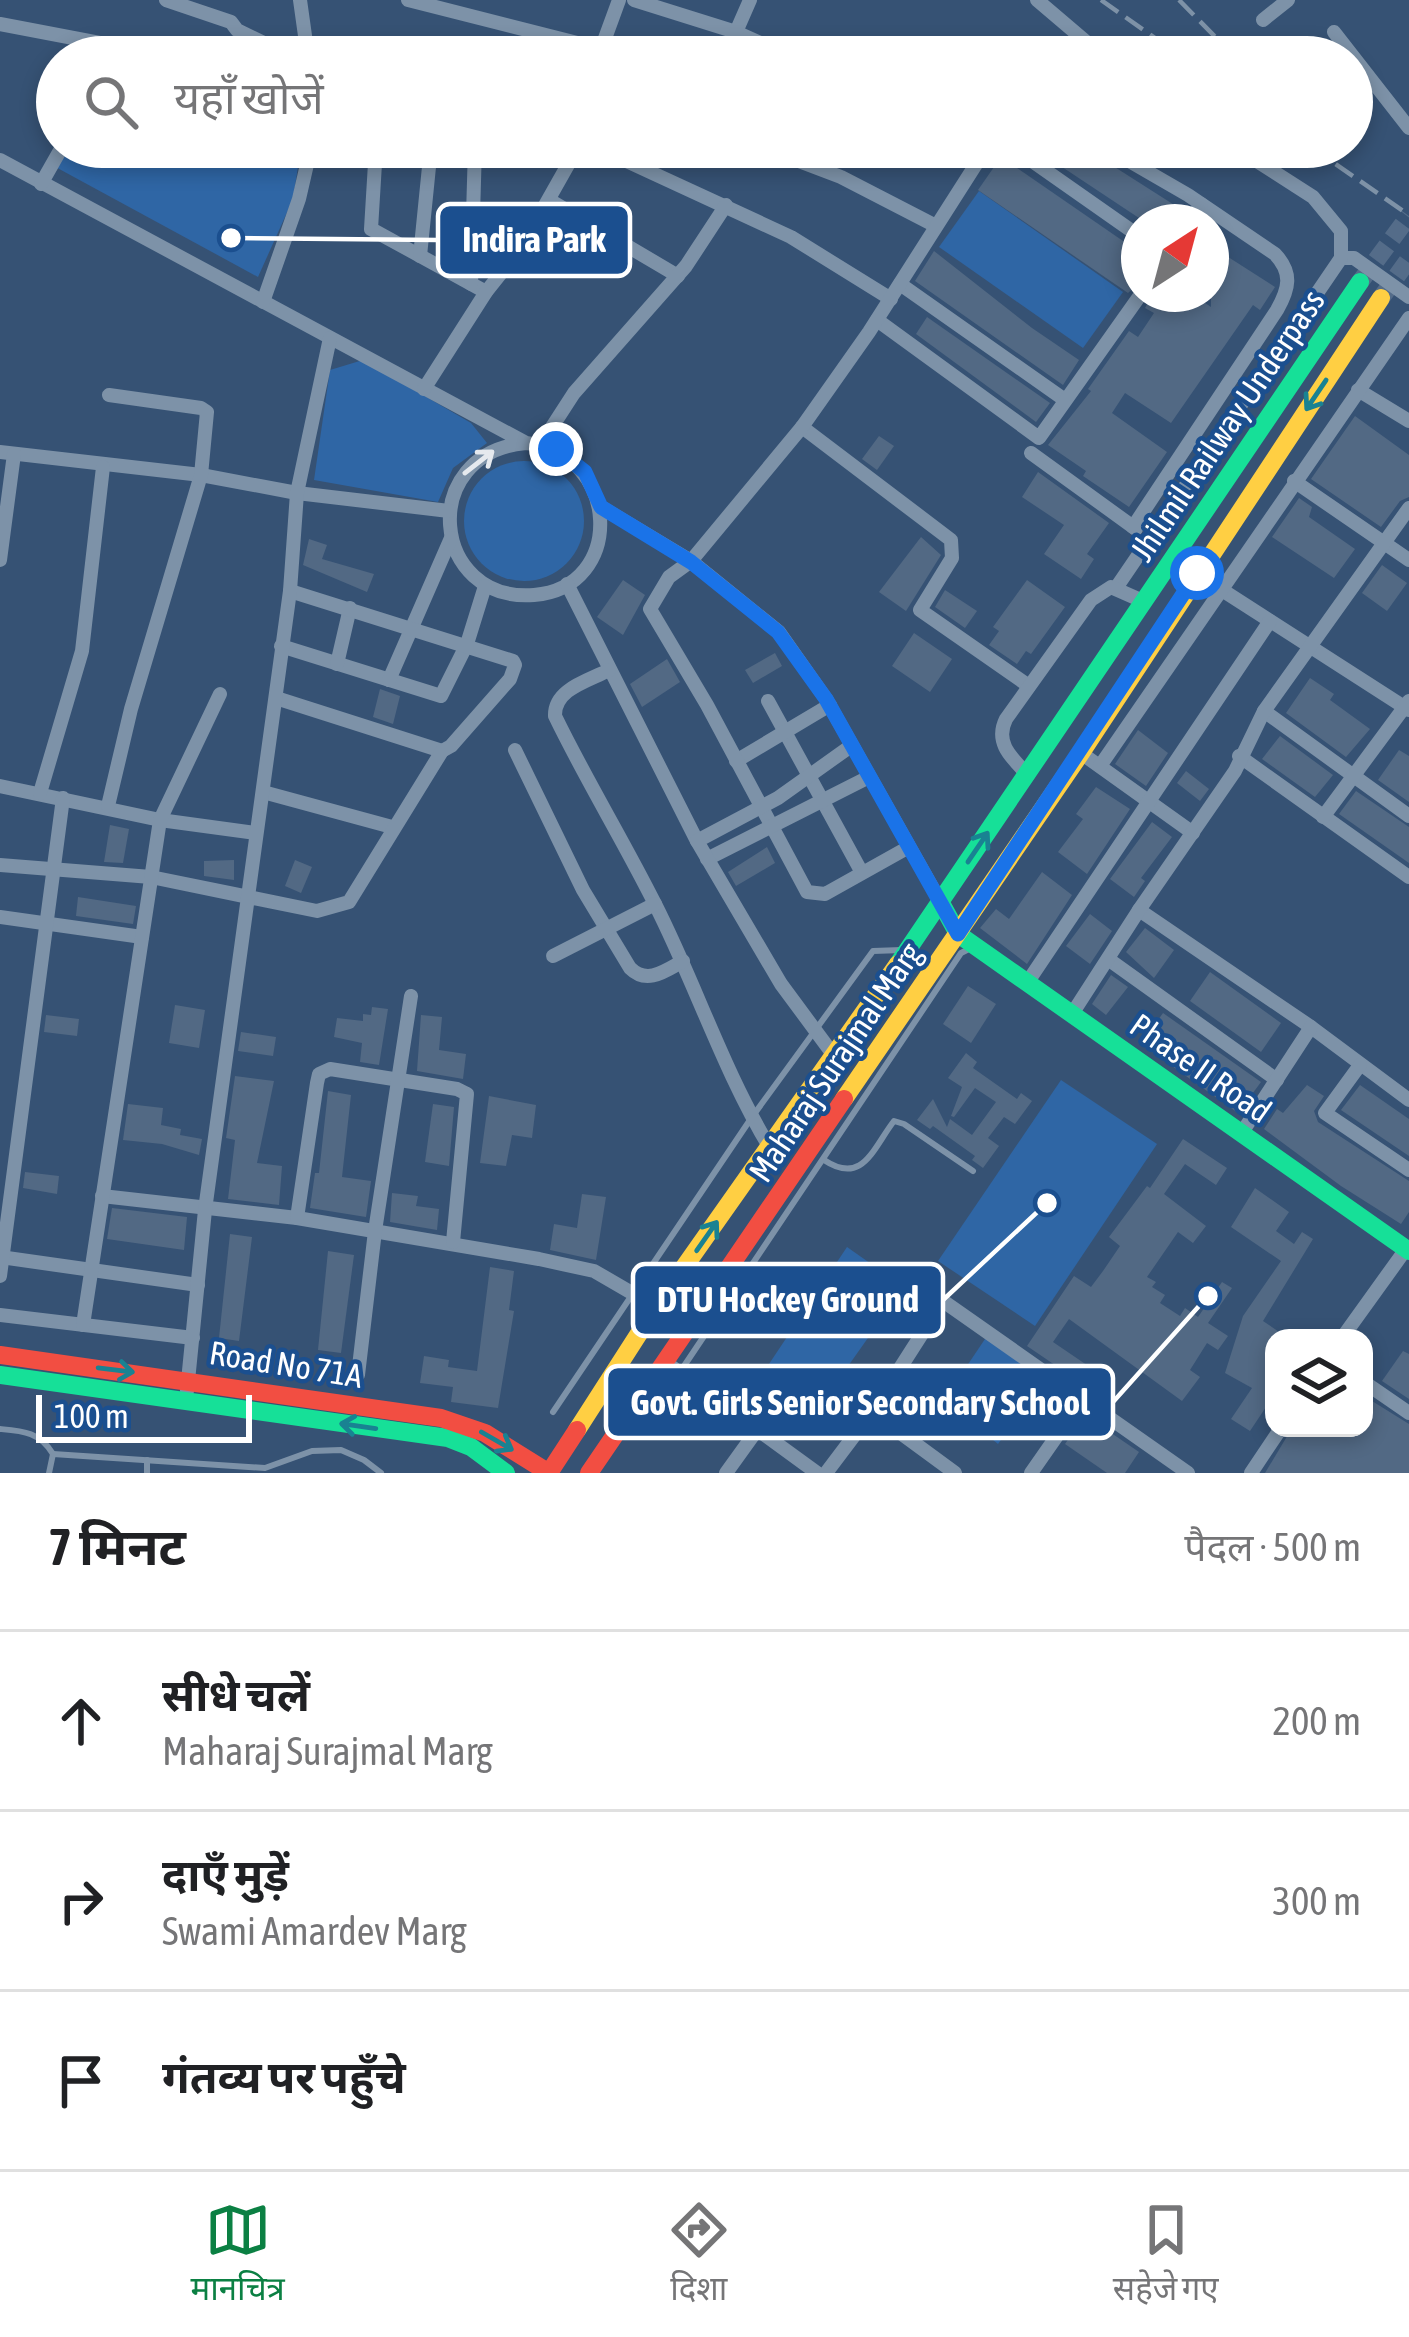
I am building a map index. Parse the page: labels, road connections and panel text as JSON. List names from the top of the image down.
{
  "streets": {
    "main road": [
      "Jhilmil Railway Underpass",
      "Maharaj Surajmal Marg",
      "Phase II Road",
      "Road No 71A"
    ]
  },
  "crossings": [
    ["Jhilmil Railway Underpass", "Maharaj Surajmal Marg"],
    ["Jhilmil Railway Underpass", "Road No 71A"],
    ["Maharaj Surajmal Marg", "Phase II Road"]
  ],
  "places": ["Indira Park", "DTU Hockey Ground", "Govt. Girls Senior Secondary School"],
  "scale_bar": "100 m",
  "north": "top right",
  "page": {
    "search": "यहाँ खोजें",
    "scale": "100 m",
    "heading": ["7 मिनट", "पैदल · 500 m"],
    "list": [
      ["सीधे चलें", "Maharaj Surajmal Marg", "200 m"],
      ["दाएँ मुड़ें", "Swami Amardev Marg", "300 m"],
      "गंतव्य पर पहुँचे"
    ],
    "nav": ["मानचित्र", "दिशा", "सहेजे गए"]
  }
}
